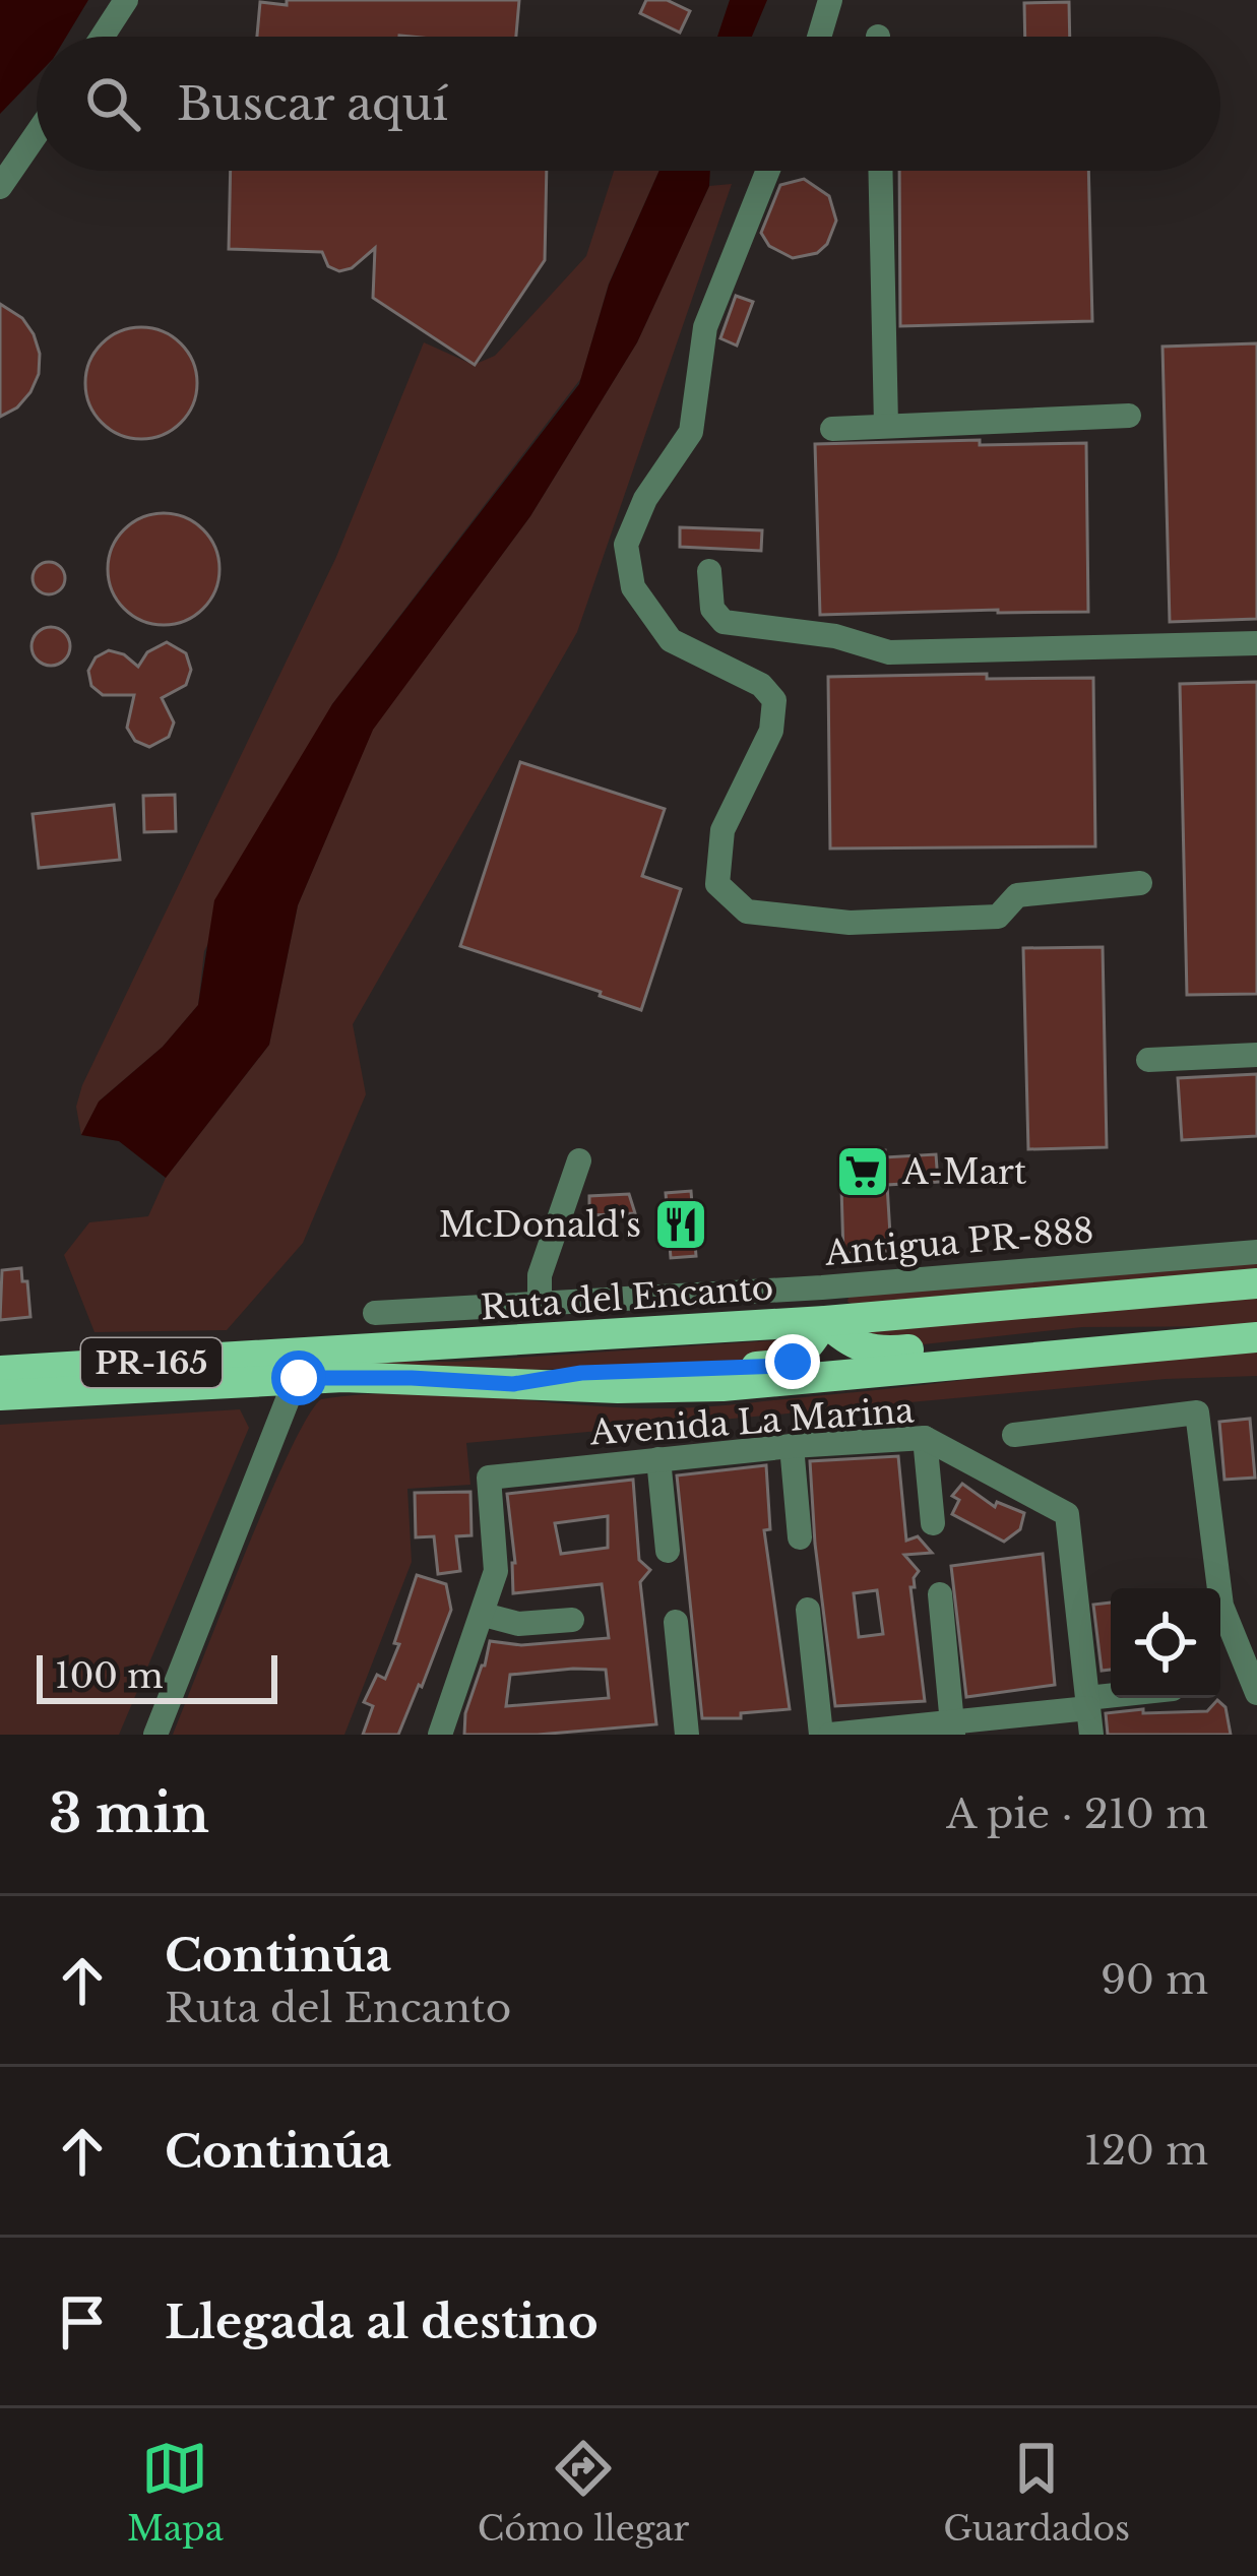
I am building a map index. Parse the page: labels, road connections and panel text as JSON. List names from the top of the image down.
{
  "streets": {
    "main road": ["Ruta del Encanto", "PR-165"],
    "street": ["Antigua PR-888", "Avenida La Marina"]
  },
  "places": {
    "supermarket": ["A-Mart"],
    "restaurant": ["McDonald's"]
  },
  "scale_bar": "100 m",
  "page": {
    "search": "Buscar aquí",
    "scale": "100 m",
    "heading": ["3 min", "A pie · 210 m"],
    "list": [
      ["Continúa", "Ruta del Encanto", "90 m"],
      ["Continúa", "120 m"],
      "Llegada al destino"
    ],
    "nav": ["Mapa", "Cómo llegar", "Guardados"]
  }
}
